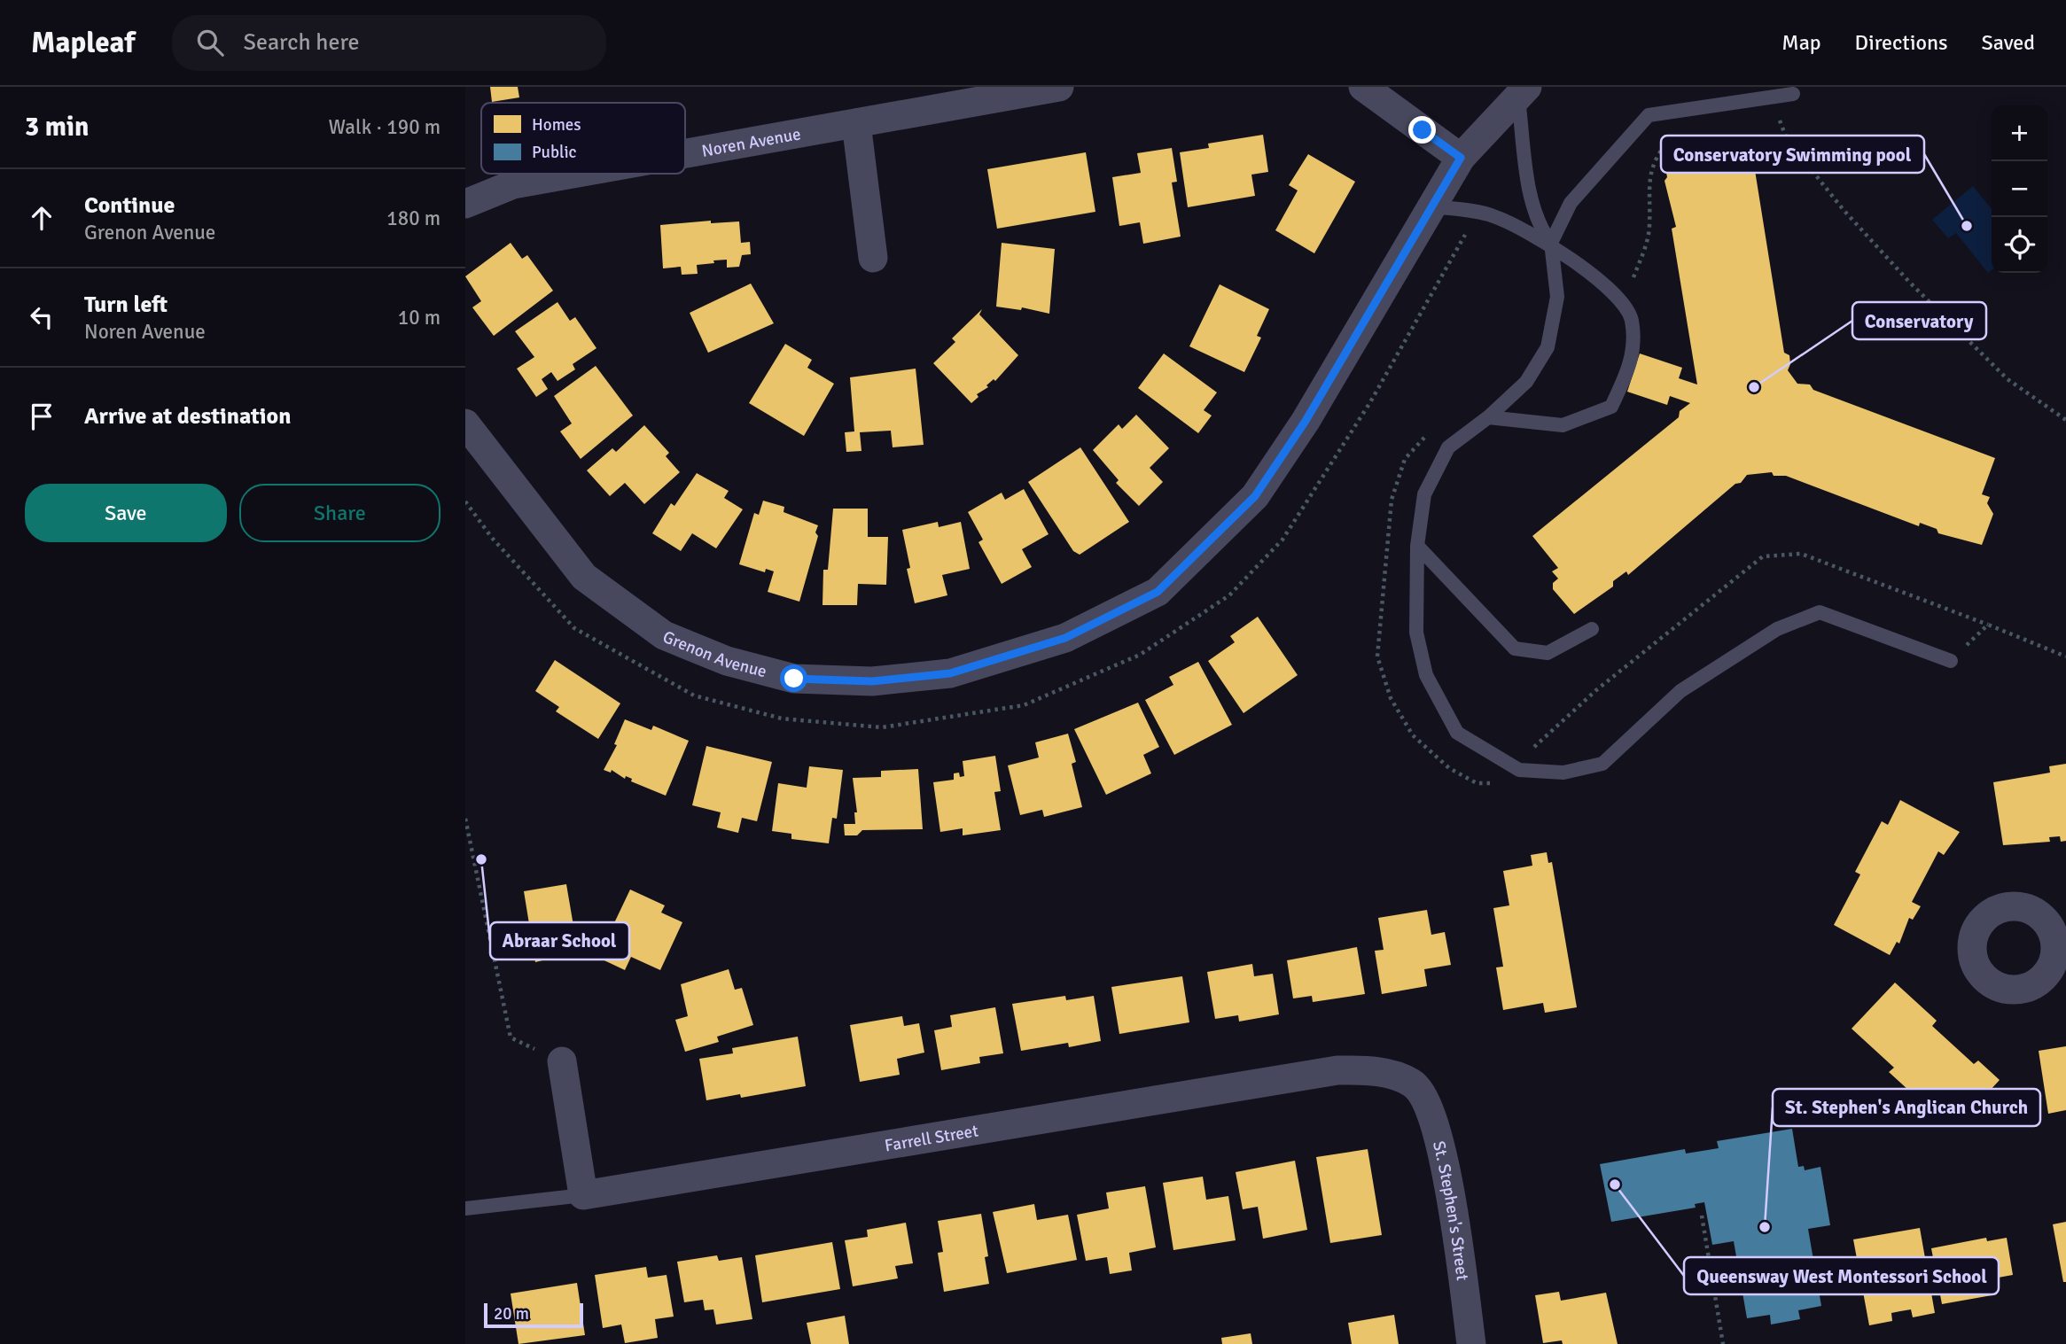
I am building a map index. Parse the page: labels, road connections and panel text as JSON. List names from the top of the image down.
{
  "streets": {
    "street": [
      "Noren Avenue",
      "Grenon Avenue",
      "Farrell Street",
      "St. Stephen's Street"
    ]
  },
  "crossings": [
    ["Farrell Street", "St. Stephen's Street"]
  ],
  "places": [
    "Conservatory Swimming pool",
    "Conservatory",
    "Abraar School",
    "Queensway West Montessori School",
    "St. Stephen's Anglican Church"
  ],
  "legend": ["Homes", "Public"],
  "scale_bar": "20 m",
  "page": {
    "header": "Mapleaf",
    "search": "Search here",
    "nav": ["Map", "Directions", "Saved"],
    "heading": ["3 min", "Walk · 190 m"],
    "map_buttons": ["+", "−"],
    "list": [
      ["Continue", "Grenon Avenue", "180 m"],
      ["Turn left", "Noren Avenue", "10 m"],
      "Arrive at destination"
    ],
    "buttons": ["Save", "Share"],
    "scale": "20 m"
  }
}
